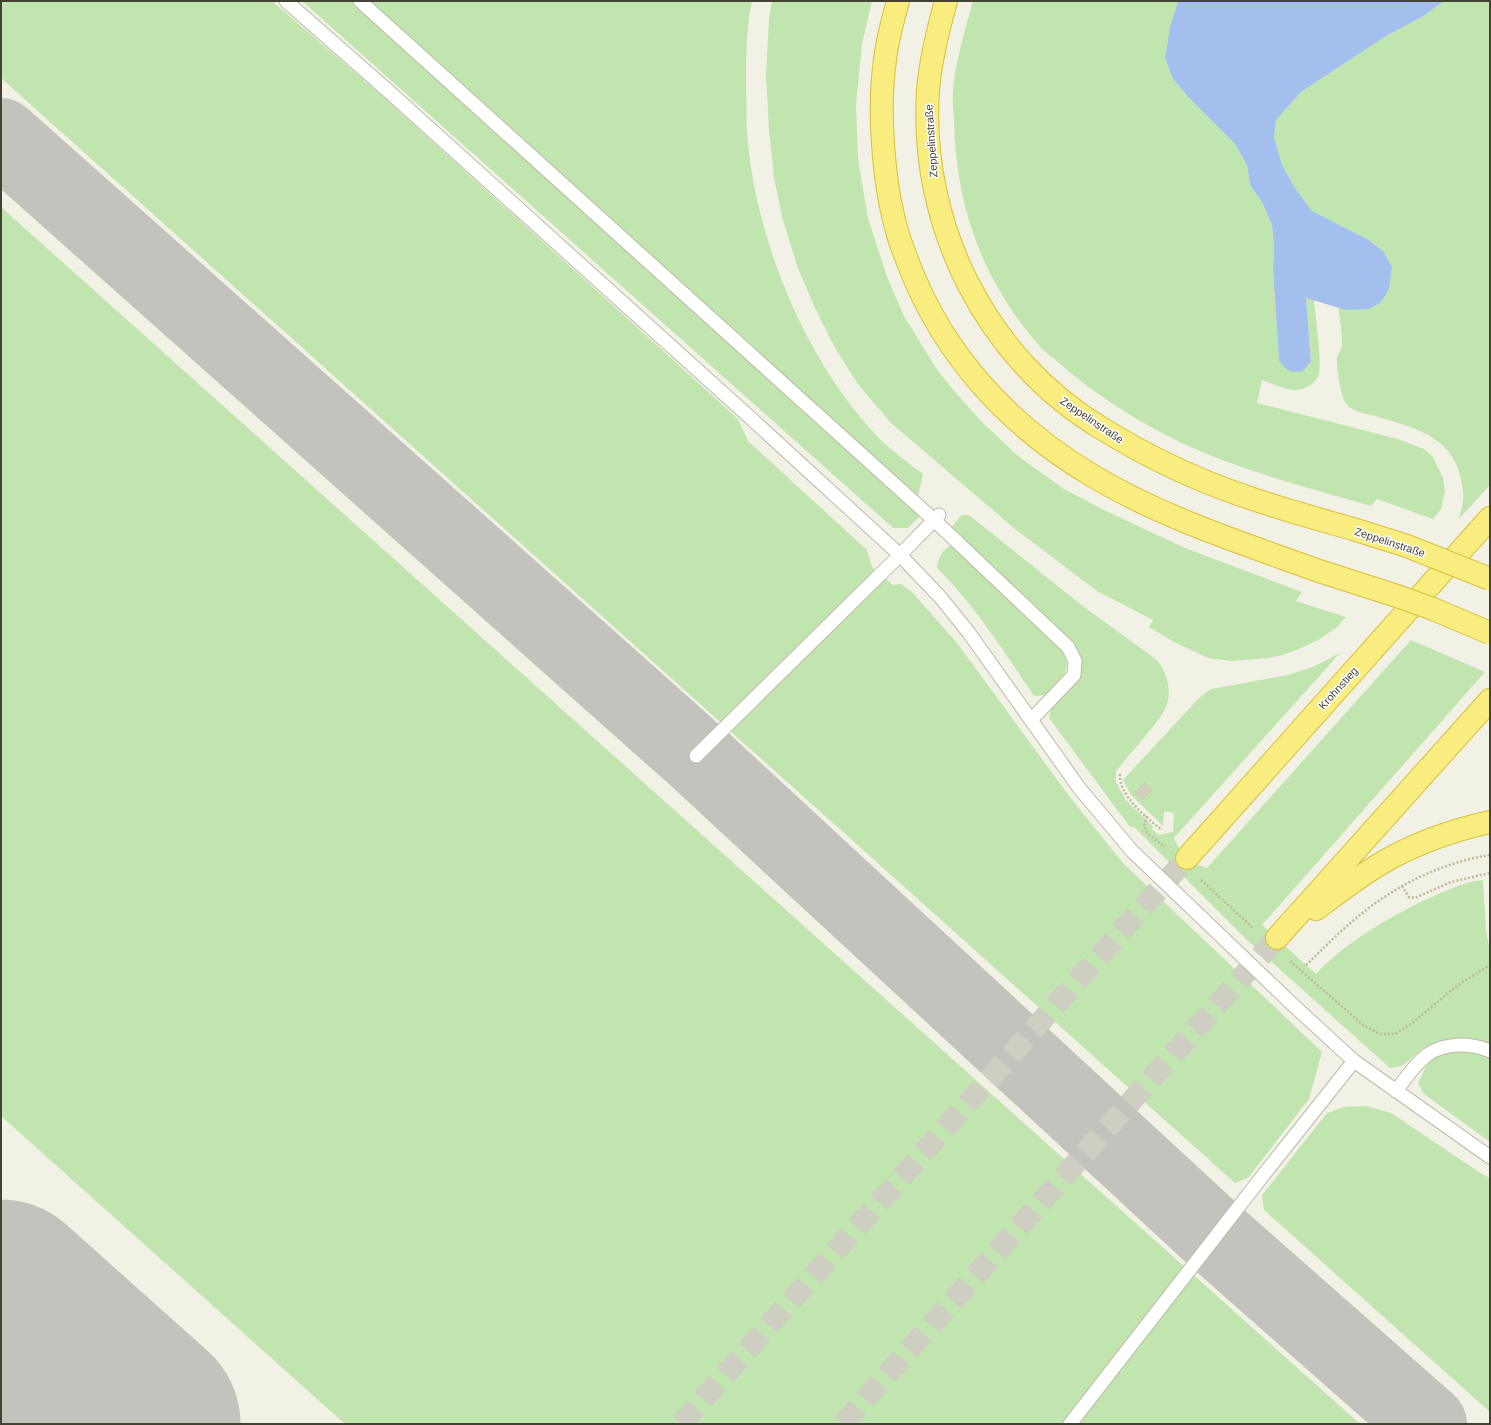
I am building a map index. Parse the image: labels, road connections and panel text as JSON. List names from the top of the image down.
{
  "streets": {
    "highway": ["Zeppelinstraße", "Krohnstieg"]
  }
}
